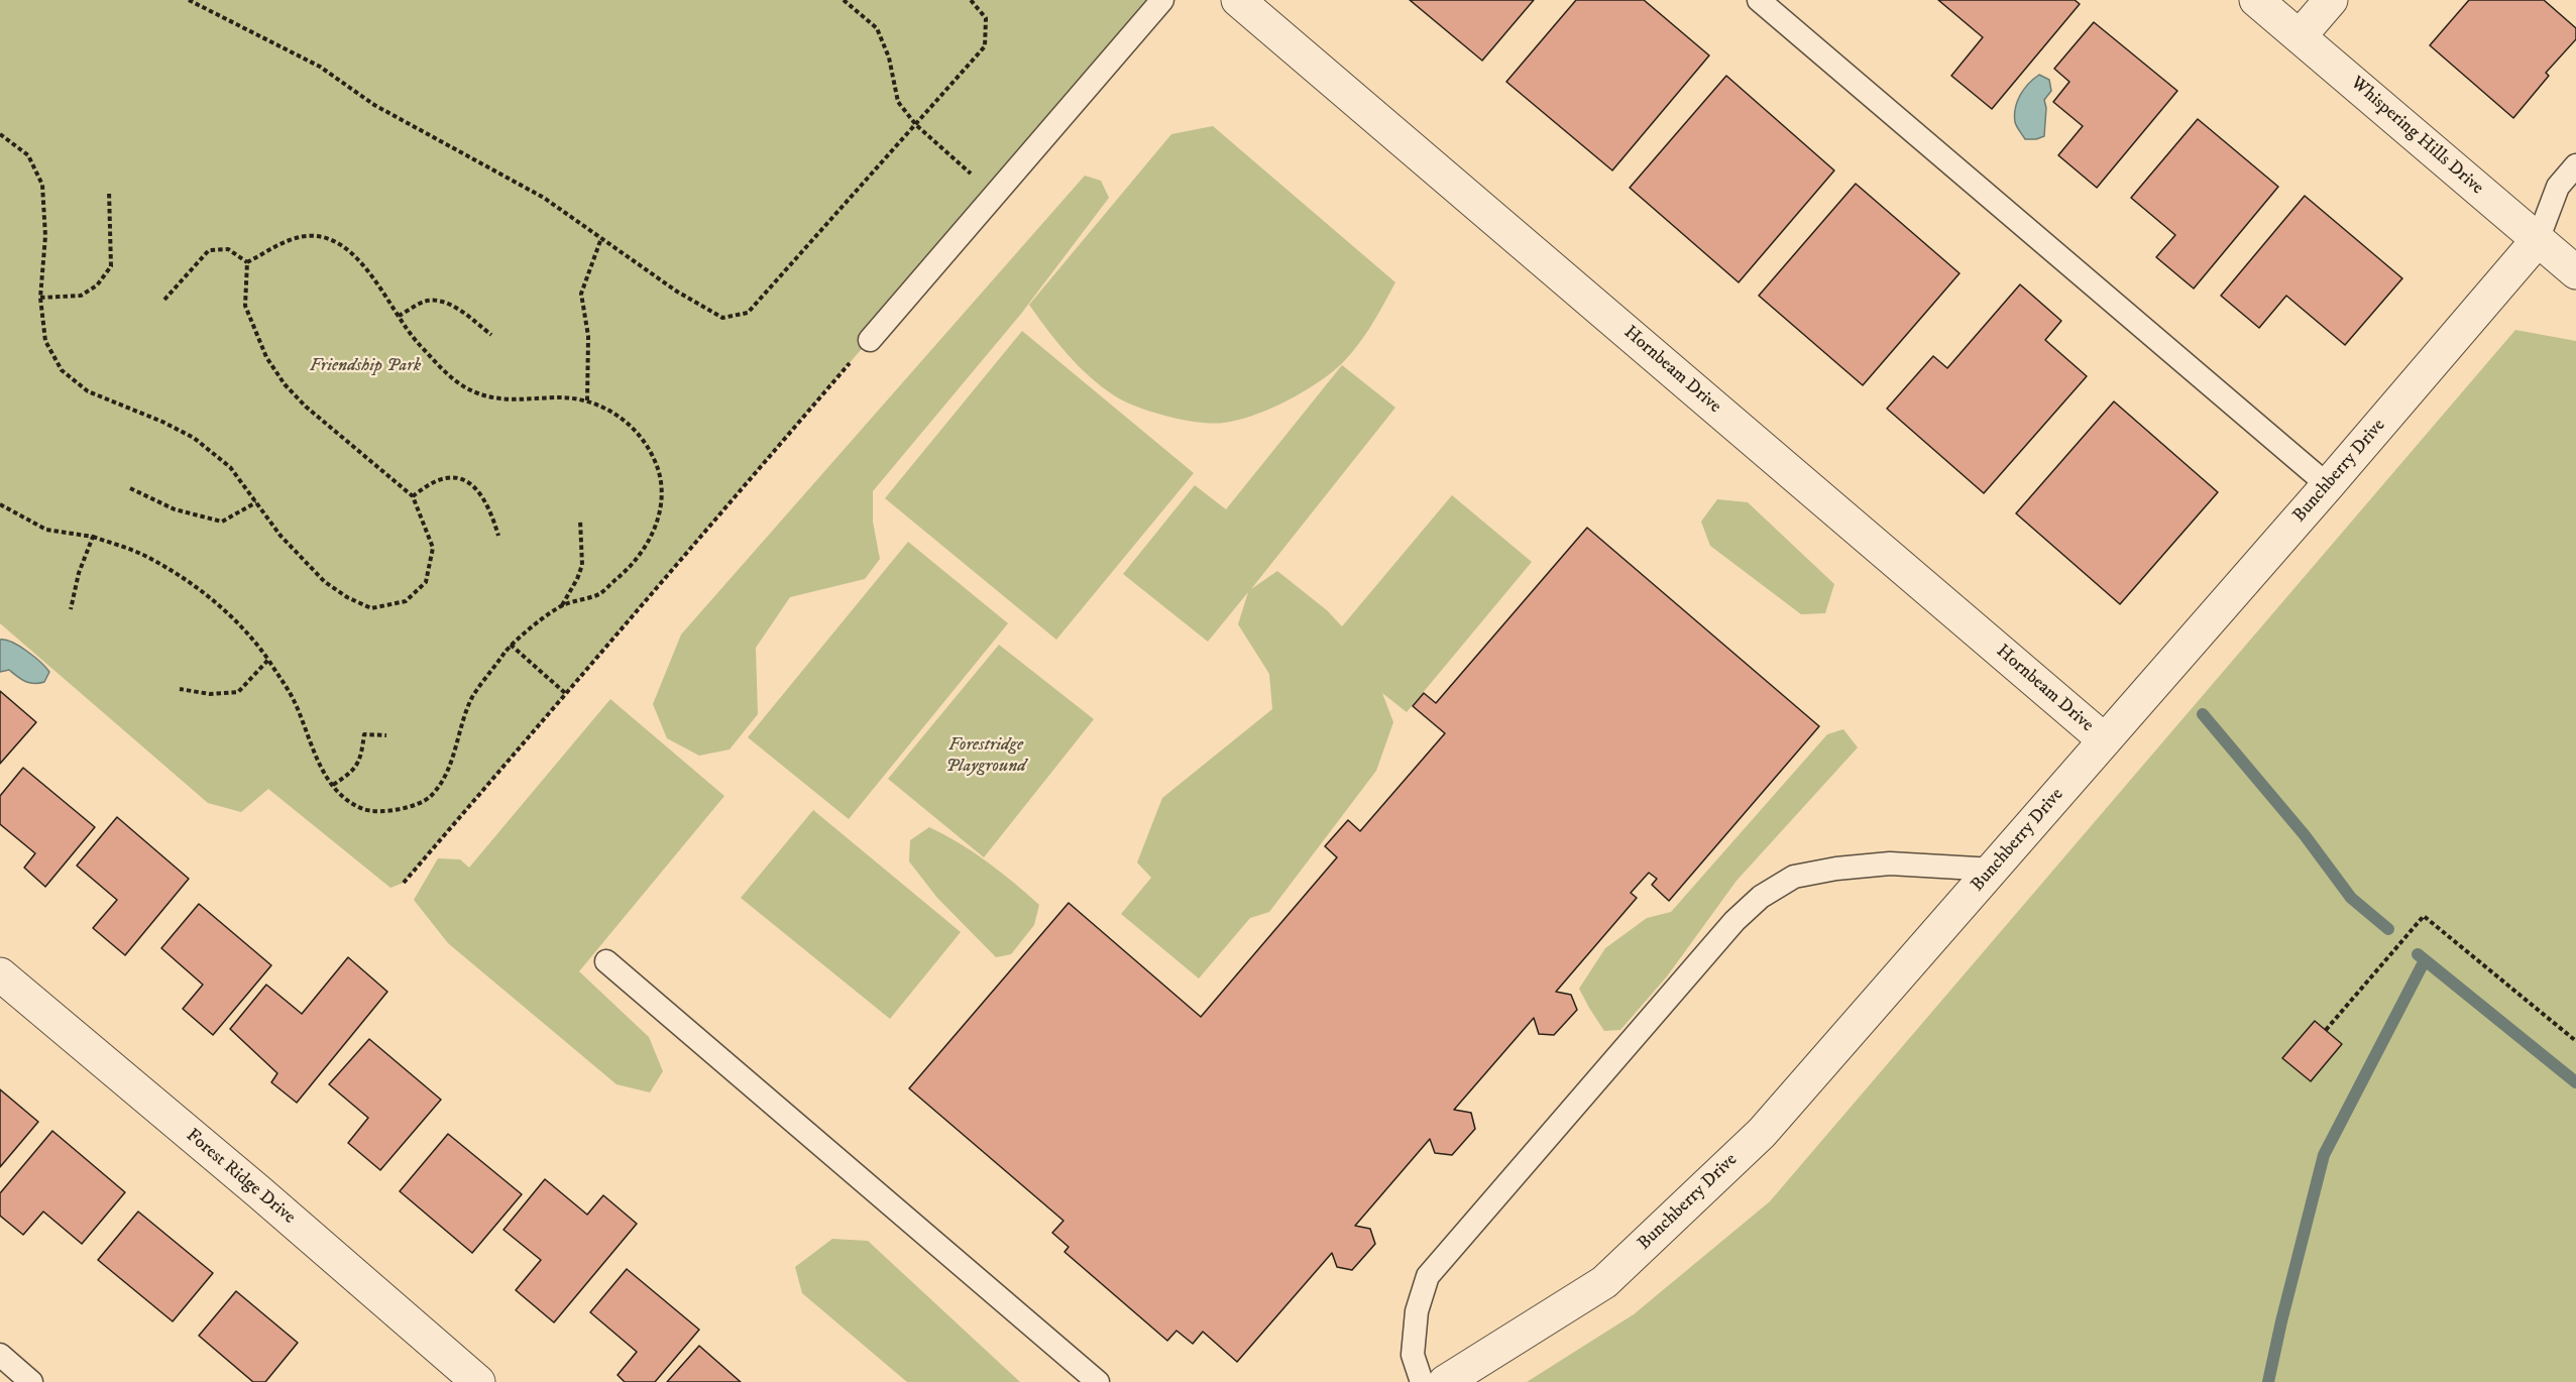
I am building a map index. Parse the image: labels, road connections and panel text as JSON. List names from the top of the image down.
{
  "streets": {
    "street": [
      "Whispering Hills Drive",
      "Hornbeam Drive",
      "Bunchberry Drive",
      "Forest Ridge Drive"
    ]
  },
  "crossings": [
    ["Whispering Hills Drive", "Bunchberry Drive"],
    ["Hornbeam Drive", "Bunchberry Drive"]
  ],
  "parks": ["Friendship Park", "Forestridge Playground"]
}
